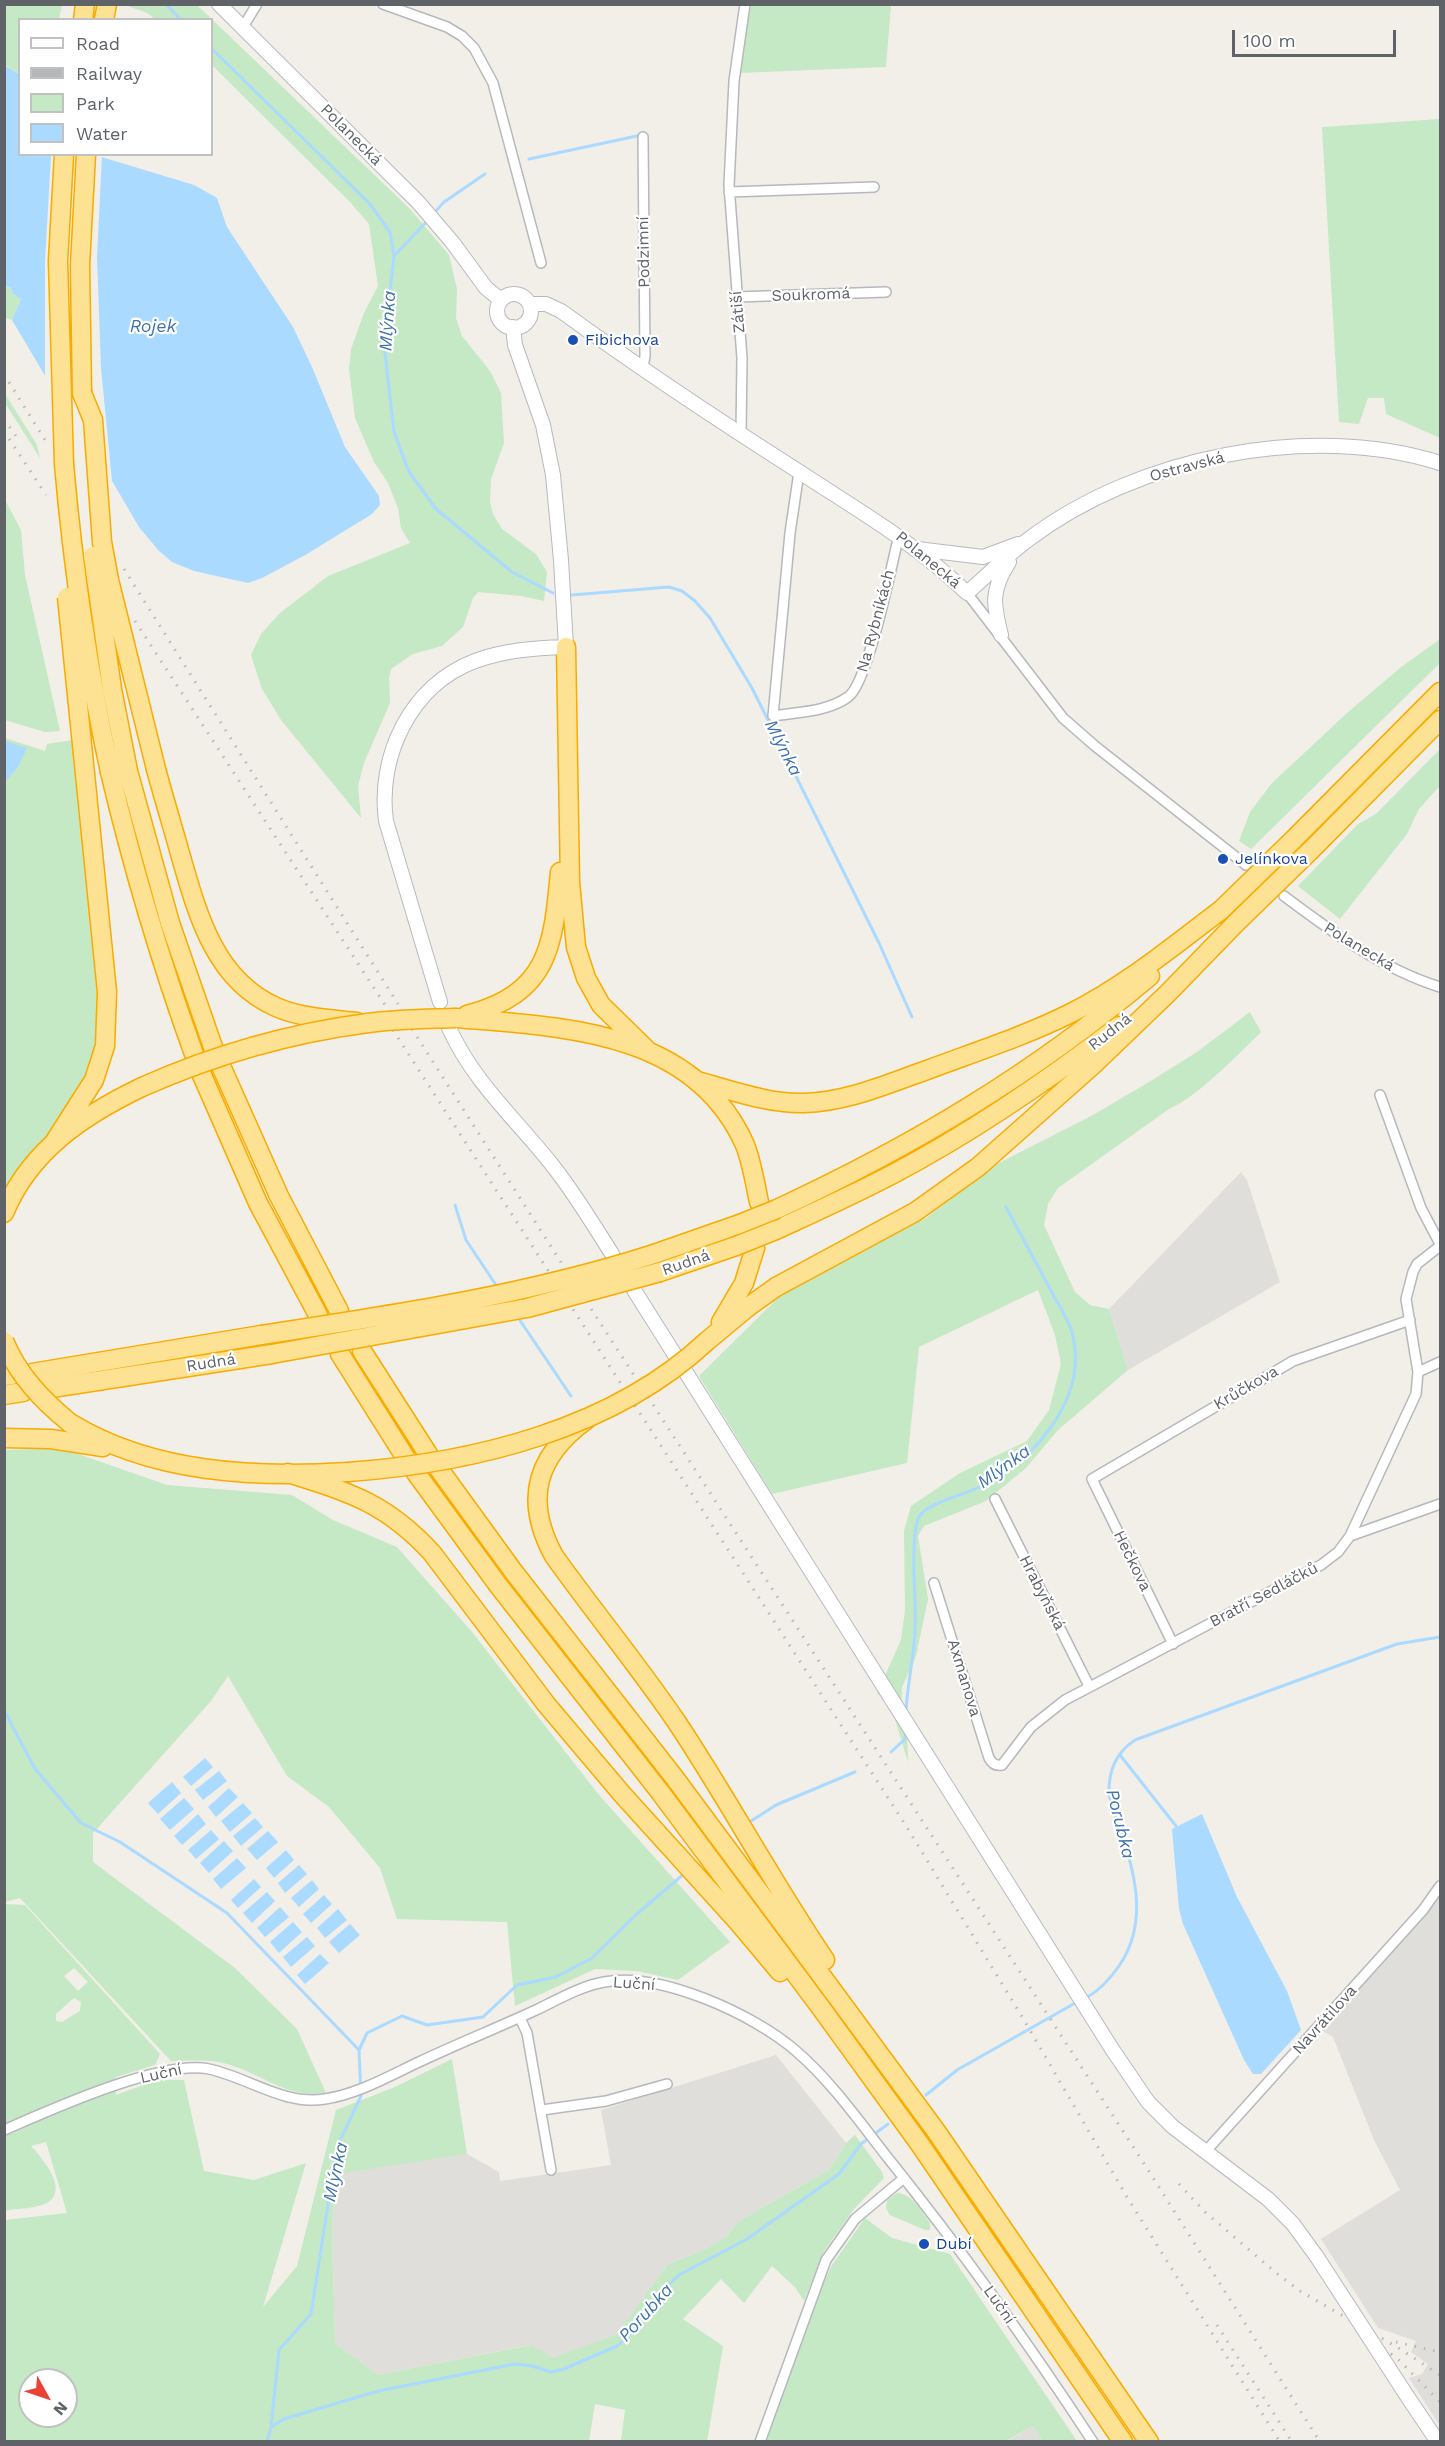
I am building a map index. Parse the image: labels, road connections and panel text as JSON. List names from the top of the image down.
{
  "streets": {
    "highway": ["Rudná"],
    "street": [
      "Polanecká",
      "Podzimní",
      "Soukromá",
      "Zátiší",
      "Ostravská",
      "Na Rybníkách",
      "Krůčkova",
      "Hečkova",
      "Hrabyňská",
      "Bratří Sedláčků",
      "Axmanova",
      "Luční",
      "Navrátilova"
    ]
  },
  "crossings": [
    ["Polanecká", "Podzimní"],
    ["Polanecká", "Zátiší"],
    ["Polanecká", "Ostravská"],
    ["Polanecká", "Na Rybníkách"],
    ["Soukromá", "Zátiší"],
    ["Krůčkova", "Hečkova"],
    ["Krůčkova", "Bratří Sedláčků"],
    ["Hečkova", "Bratří Sedláčků"],
    ["Hrabyňská", "Bratří Sedláčků"],
    ["Bratří Sedláčků", "Axmanova"]
  ],
  "water": ["Mlýnka", "Rojek", "Porubka"],
  "places": ["Fibichova", "Jelínkova", "Dubí"],
  "legend": [
    "Road",
    "Railway",
    "Park",
    "Water"
  ],
  "scale_bar": "100 m",
  "north": "bottom right"
}
